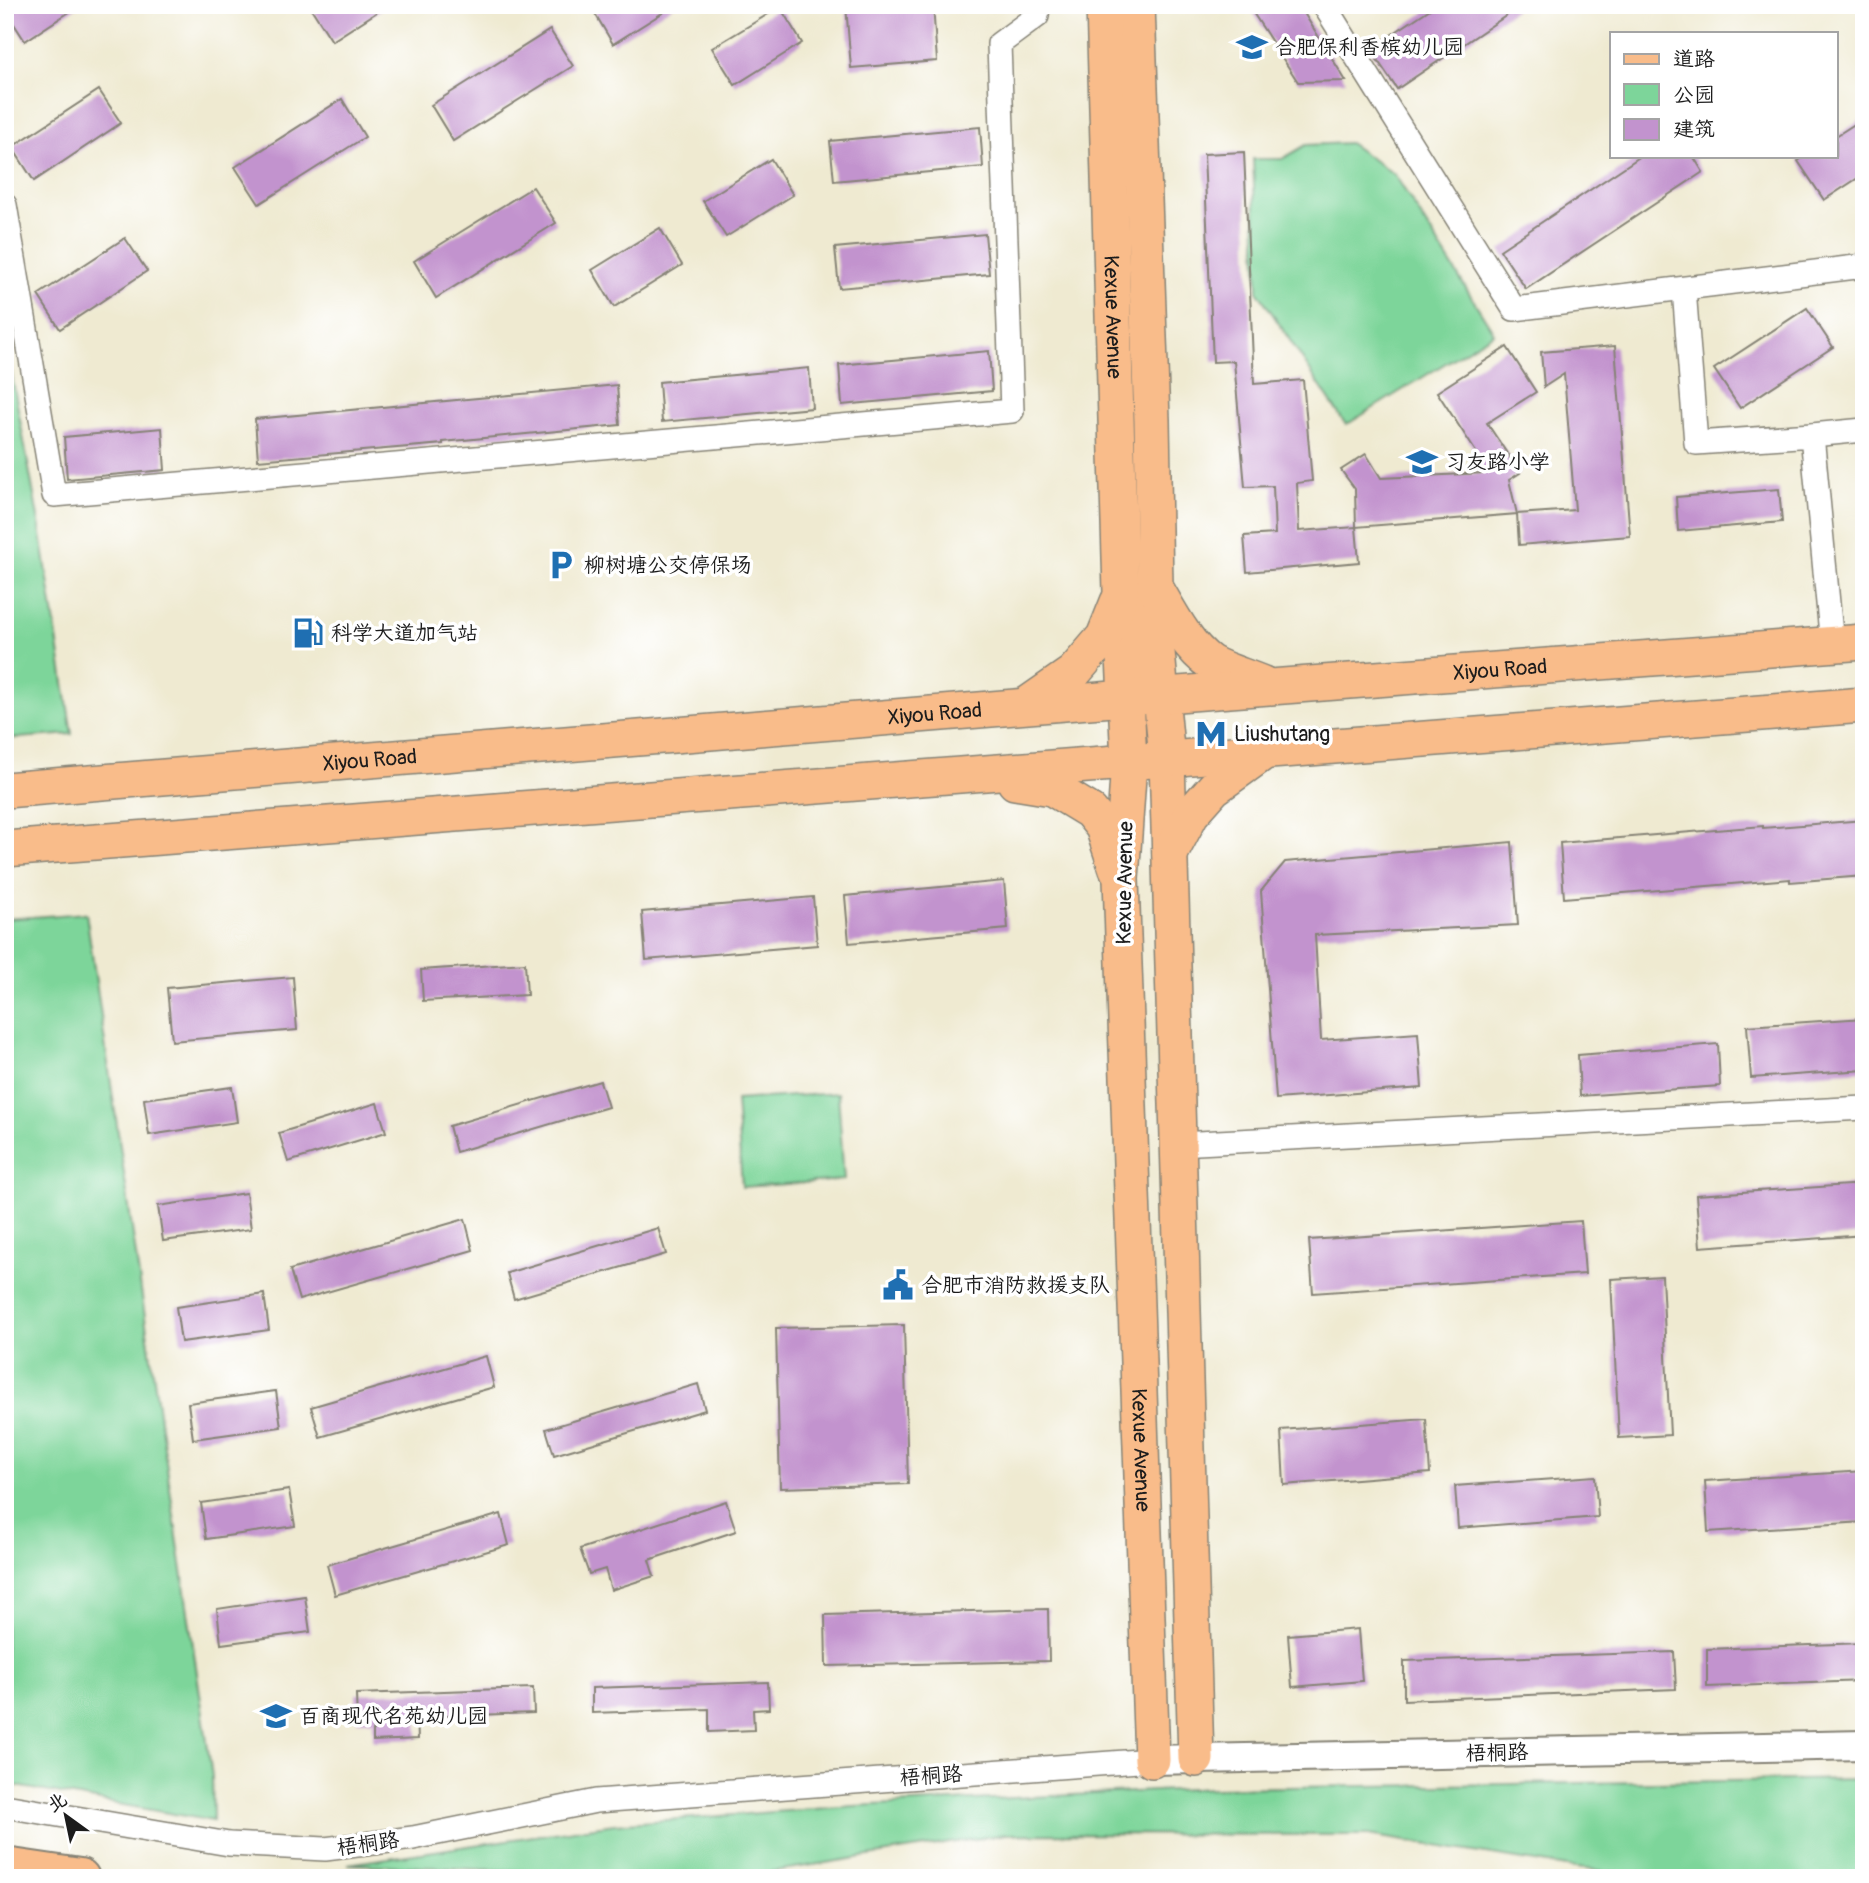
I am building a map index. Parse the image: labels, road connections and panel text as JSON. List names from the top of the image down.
{
  "streets": {
    "main road": ["Kexue Avenue", "Xiyou Road"],
    "street": ["梧桐路"]
  },
  "crossings": [
    ["Kexue Avenue", "Xiyou Road"],
    ["Kexue Avenue", "梧桐路"]
  ],
  "places": {
    "school or university": ["合肥保利香槟幼儿园", "习友路小学", "百商现代名苑幼儿园"],
    "parking": ["柳树塘公交停保场"],
    "fuel station": ["科学大道加气站"],
    "metro station": ["Liushutang"],
    "public building": ["合肥市消防救援支队"]
  },
  "legend": ["道路", "公园", "建筑"],
  "north": "top left"
}
